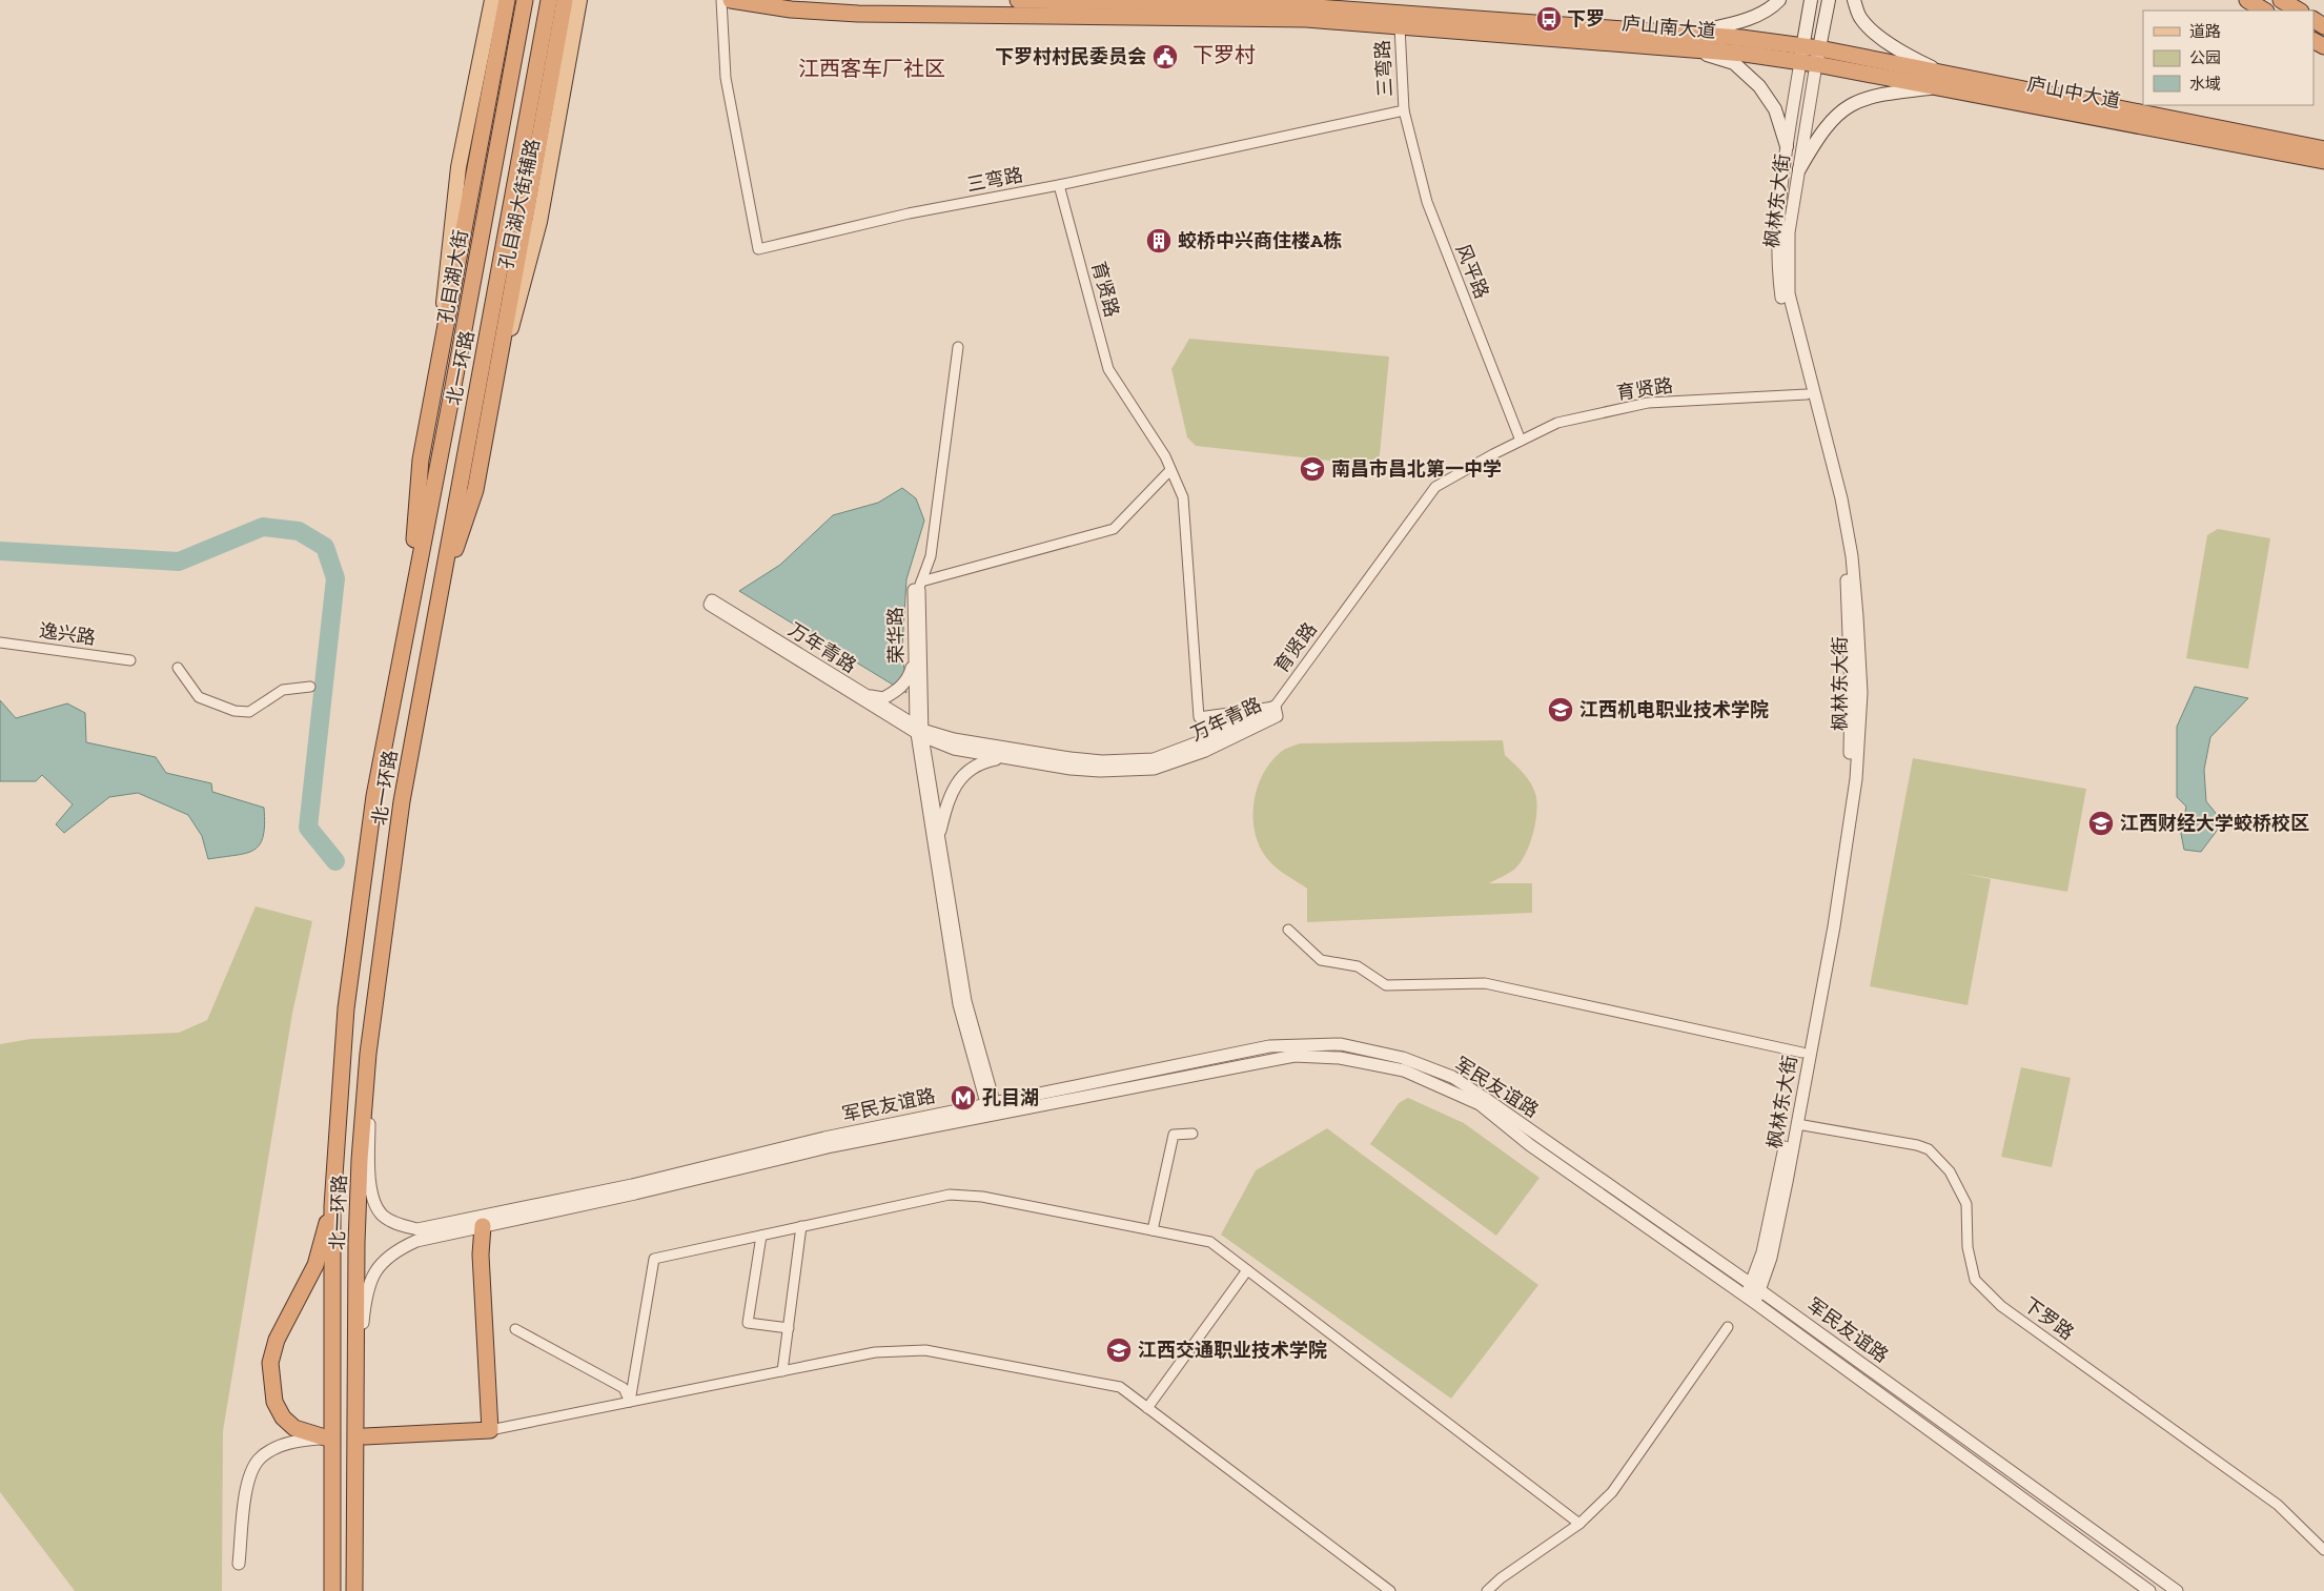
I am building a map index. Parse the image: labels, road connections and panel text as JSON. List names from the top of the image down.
{
  "streets": {
    "highway": [
      "庐山南大道",
      "庐山中大道",
      "孔目湖大街",
      "北一环路"
    ],
    "main road": ["孔目湖大街辅路"],
    "street": [
      "三弯路",
      "枫林东大街",
      "风平路",
      "育贤路",
      "逸兴路",
      "荣华路",
      "万年青路",
      "军民友谊路",
      "下罗路"
    ]
  },
  "crossings": [
    ["庐山南大道", "三弯路"],
    ["庐山南大道", "庐山中大道"],
    ["庐山南大道", "枫林东大街"],
    ["三弯路", "风平路"],
    ["三弯路", "育贤路"],
    ["庐山中大道", "枫林东大街"],
    ["枫林东大街", "育贤路"],
    ["枫林东大街", "军民友谊路"],
    ["枫林东大街", "下罗路"],
    ["风平路", "育贤路"],
    ["孔目湖大街", "北一环路"],
    ["育贤路", "万年青路"],
    ["荣华路", "万年青路"],
    ["荣华路", "军民友谊路"]
  ],
  "districts": ["下罗村", "江西客车厂社区"],
  "places": {
    "bus stop": ["下罗"],
    "public building": ["下罗村村民委员会"],
    "building": ["蛟桥中兴商住楼A栋"],
    "school or university": [
      "南昌市昌北第一中学",
      "江西机电职业技术学院",
      "江西财经大学蛟桥校区",
      "江西交通职业技术学院"
    ],
    "metro station": ["孔目湖"]
  },
  "legend": ["道路", "公园", "水域"]
}
